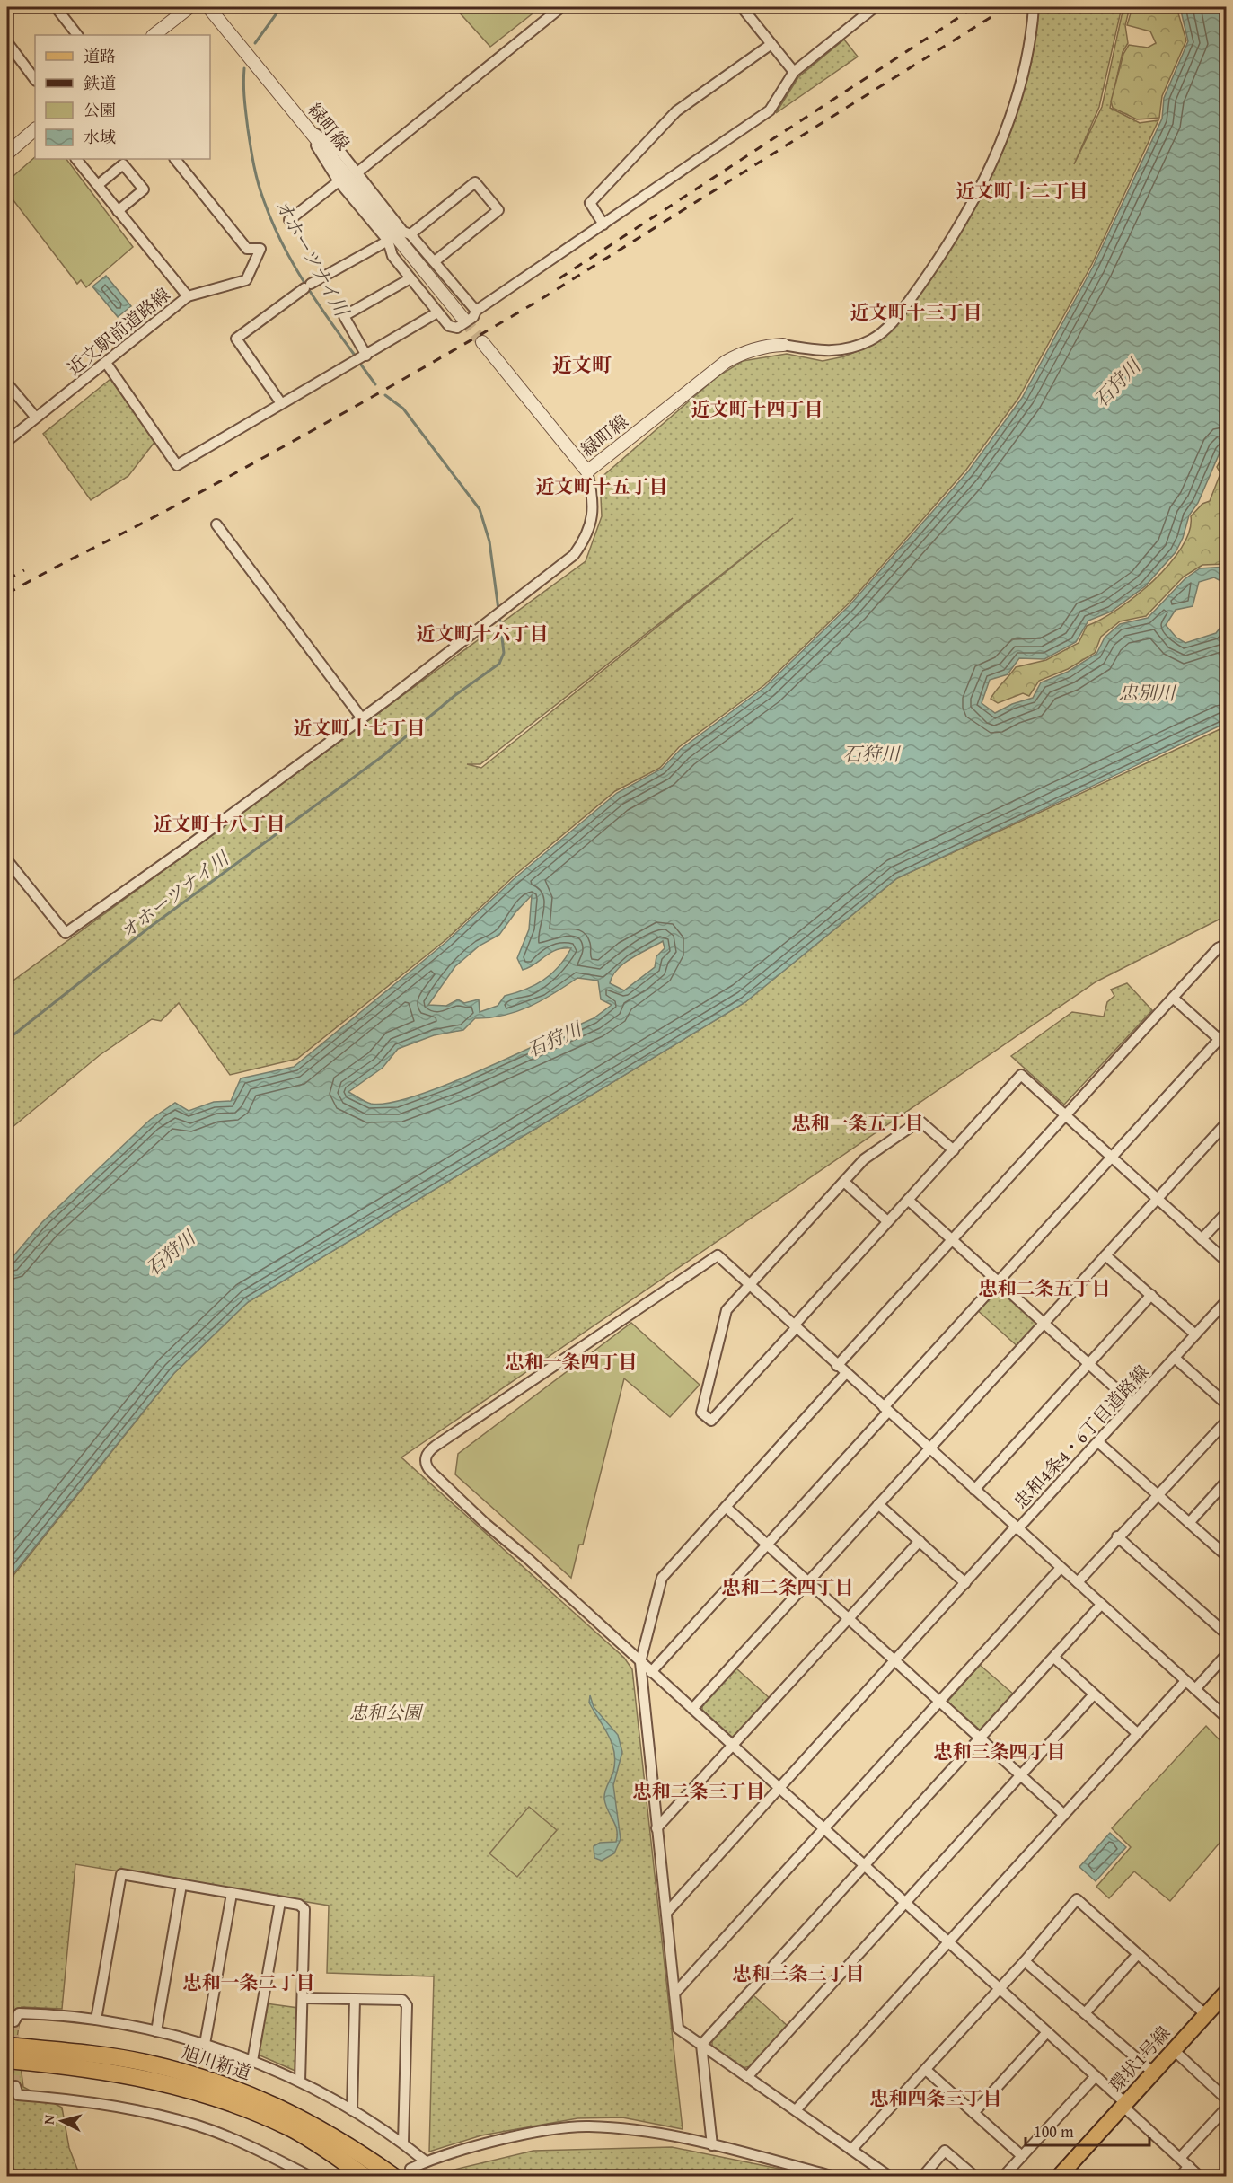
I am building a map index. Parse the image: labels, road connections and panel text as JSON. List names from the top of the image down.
{
  "streets": {
    "highway": ["旭川新道"],
    "main road": ["環状1号線"],
    "street": ["緑町線", "近文駅前道路線", "忠和4条4・6丁目道路線"]
  },
  "districts": [
    "近文町十二丁目",
    "近文町十三丁目",
    "近文町",
    "近文町十四丁目",
    "近文町十五丁目",
    "近文町十六丁目",
    "近文町十七丁目",
    "近文町十八丁目",
    "忠和一条五丁目",
    "忠和二条五丁目",
    "忠和一条四丁目",
    "忠和二条四丁目",
    "忠和三条四丁目",
    "忠和二条三丁目",
    "忠和三条三丁目",
    "忠和一条二丁目",
    "忠和四条三丁目"
  ],
  "water": ["オホーツナイ川", "石狩川", "忠別川"],
  "parks": ["忠和公園"],
  "legend": [
    "道路",
    "鉄道",
    "公園",
    "水域"
  ],
  "scale_bar": "100 m",
  "north": "left"
}
